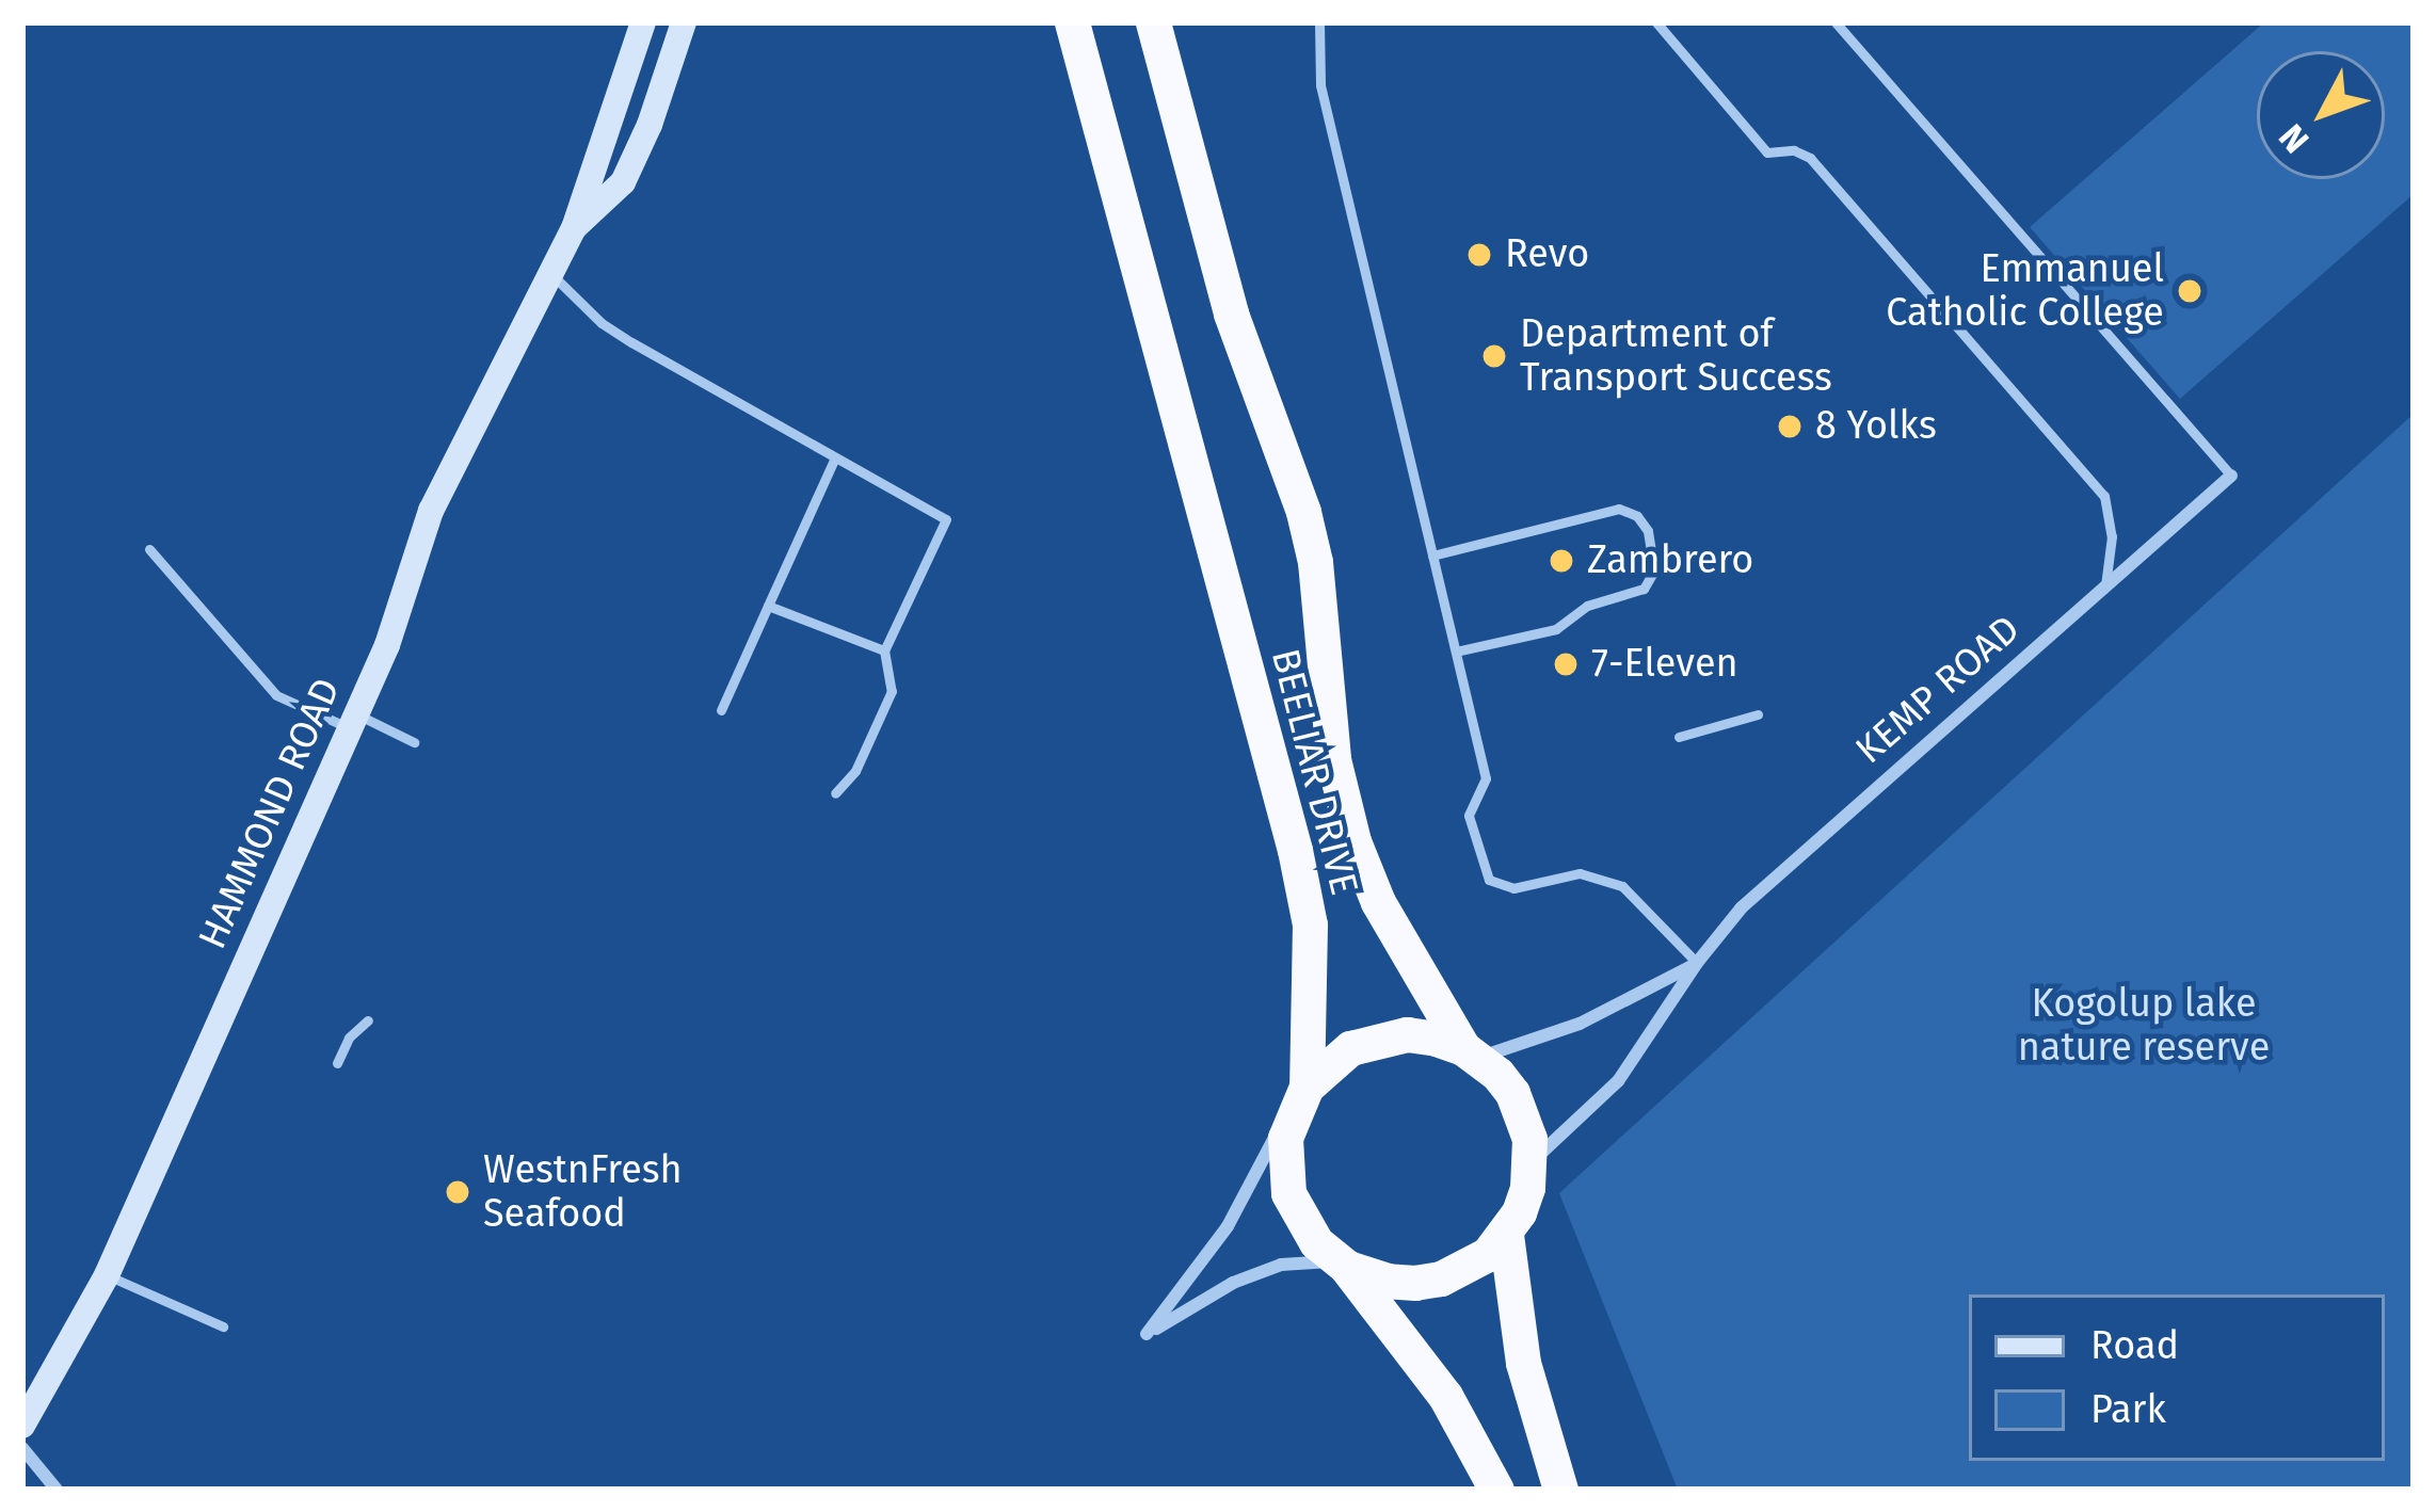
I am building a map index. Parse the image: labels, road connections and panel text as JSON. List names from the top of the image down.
{
  "streets": {
    "highway": ["BEELIAR DRIVE"],
    "main road": ["HAMMOND ROAD"],
    "street": ["KEMP ROAD"]
  },
  "crossings": [
    ["KEMP ROAD", "BEELIAR DRIVE"]
  ],
  "parks": ["Kogolup lake nature reserve"],
  "places": [
    "Revo",
    "Emmanuel Catholic College",
    "Department of Transport Success",
    "8 Yolks",
    "Zambrero",
    "7-Eleven",
    "WestnFresh Seafood"
  ],
  "legend": ["Road", "Park"],
  "north": "bottom left"
}
